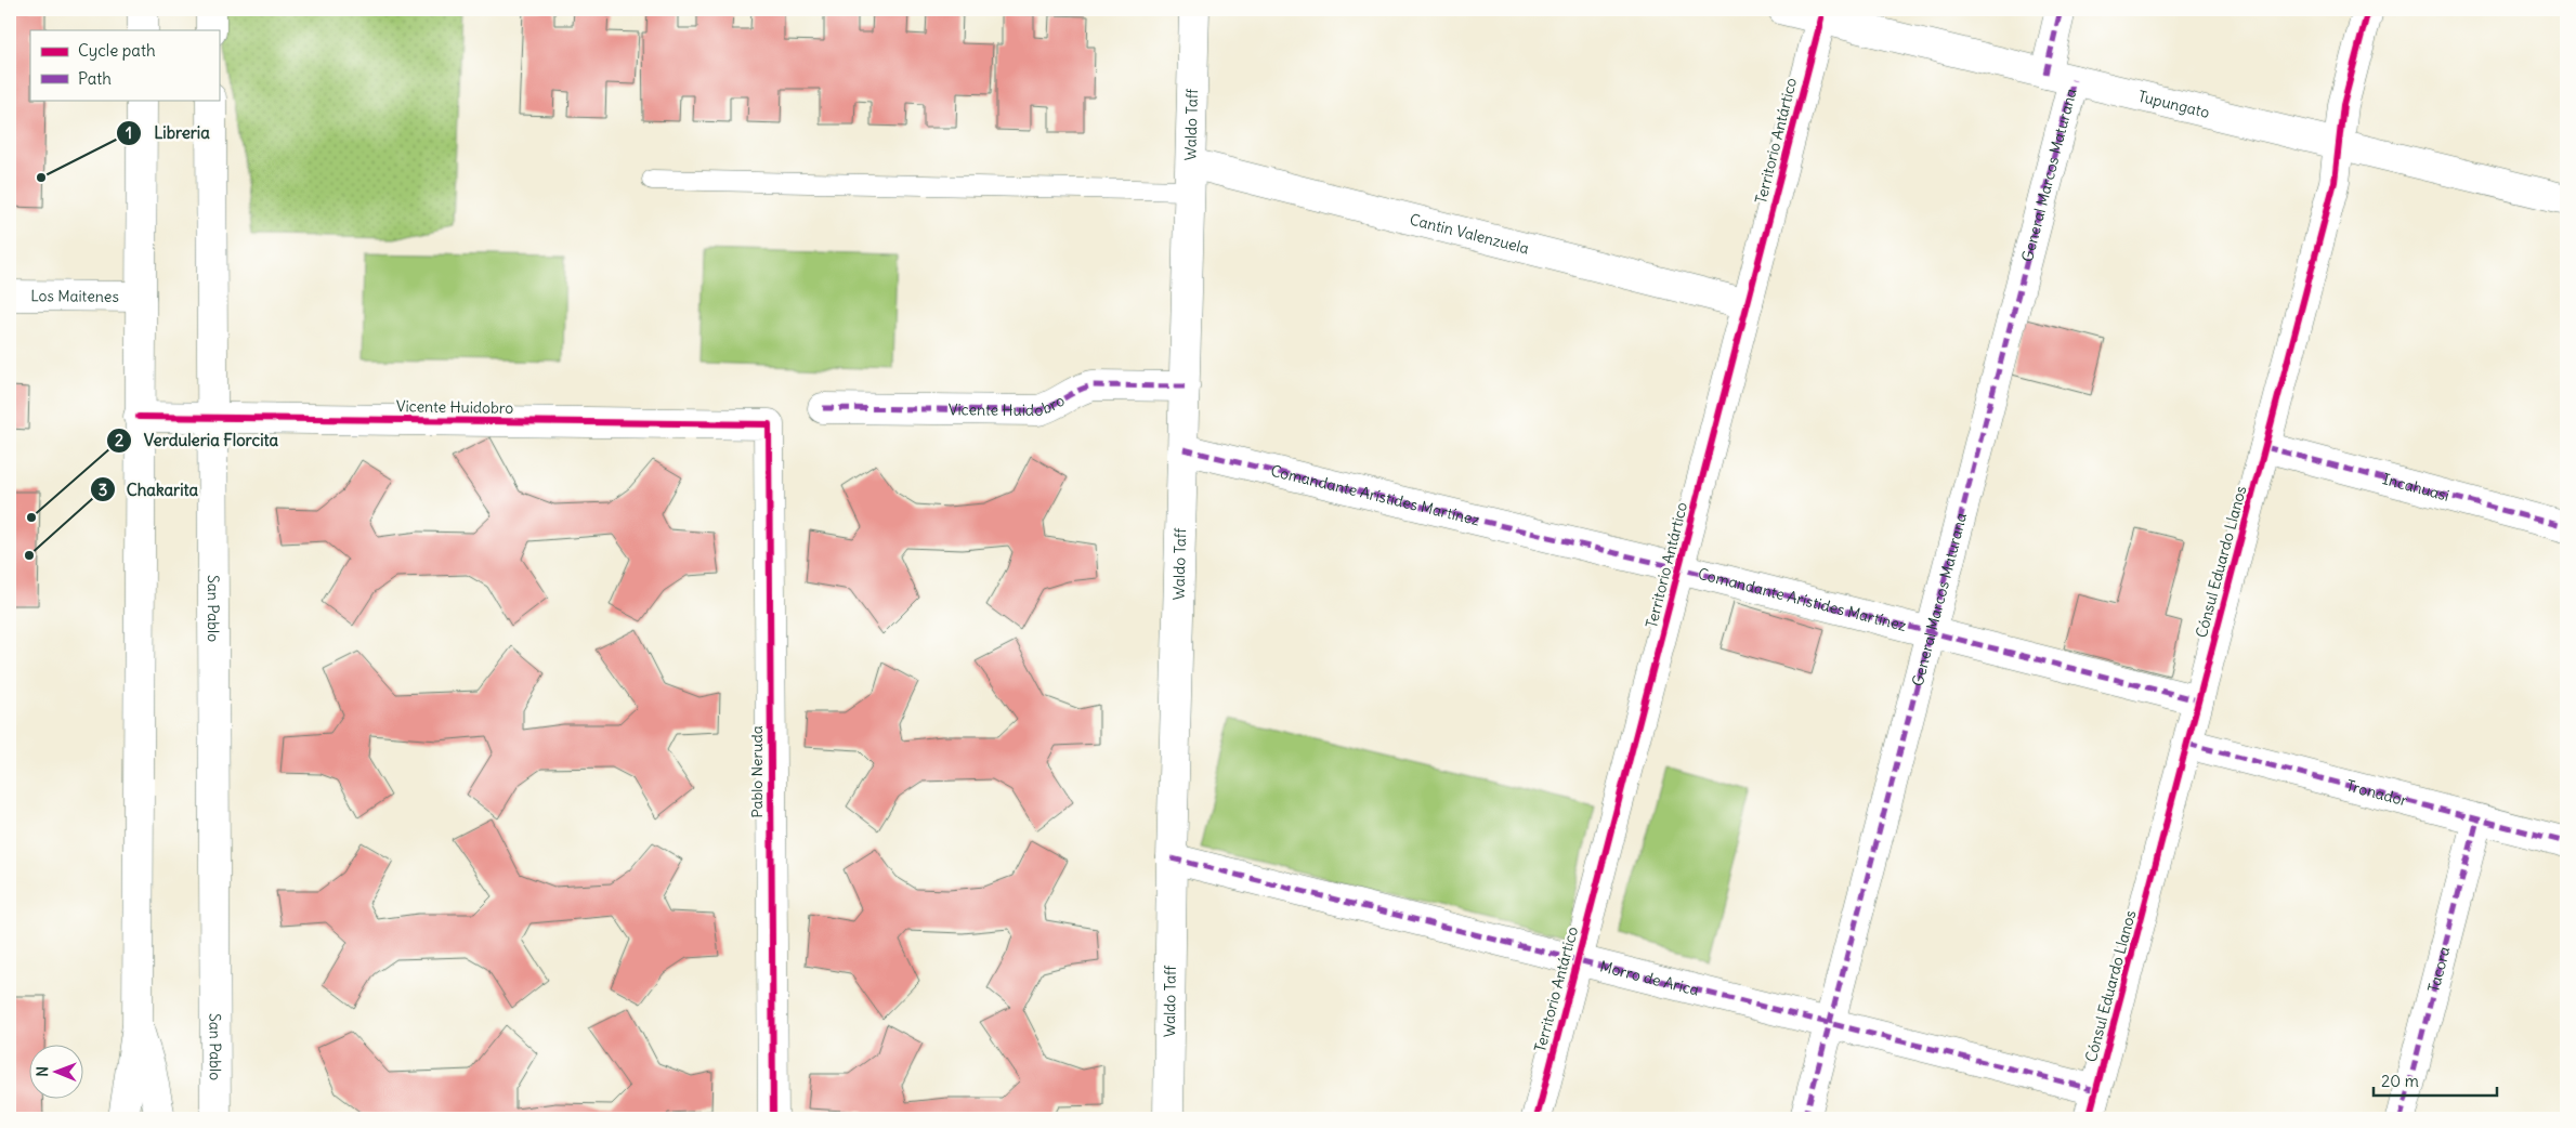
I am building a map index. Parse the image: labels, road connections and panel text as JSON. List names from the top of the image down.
{
  "streets": {
    "street": [
      "Tupungato",
      "Waldo Taff",
      "Territorio Antártico",
      "General Marcos Maturana",
      "Cantin Valenzuela",
      "Los Maitenes",
      "Vicente Huidobro",
      "Incahuasi",
      "Comandante Arístides Martínez",
      "Cónsul Eduardo Llanos",
      "San Pablo",
      "Pablo Neruda",
      "Tronador",
      "Tacora",
      "Morro de Arica"
    ]
  },
  "crossings": [
    ["Tupungato", "Territorio Antártico"],
    ["Tupungato", "General Marcos Maturana"],
    ["Tupungato", "Cónsul Eduardo Llanos"],
    ["Waldo Taff", "Cantin Valenzuela"],
    ["Waldo Taff", "Vicente Huidobro"],
    ["Waldo Taff", "Comandante Arístides Martínez"],
    ["Waldo Taff", "Morro de Arica"],
    ["Territorio Antártico", "Cantin Valenzuela"],
    ["Territorio Antártico", "Comandante Arístides Martínez"],
    ["Territorio Antártico", "Morro de Arica"],
    ["General Marcos Maturana", "Comandante Arístides Martínez"],
    ["General Marcos Maturana", "Morro de Arica"],
    ["Vicente Huidobro", "San Pablo"],
    ["Vicente Huidobro", "Pablo Neruda"],
    ["Incahuasi", "Cónsul Eduardo Llanos"],
    ["Comandante Arístides Martínez", "Cónsul Eduardo Llanos"],
    ["Cónsul Eduardo Llanos", "Tronador"],
    ["Cónsul Eduardo Llanos", "Morro de Arica"],
    ["Tronador", "Tacora"]
  ],
  "places": ["Libreria", "Verduleria Florcita", "Chakarita"],
  "legend": ["Cycle path", "Path"],
  "scale_bar": "20 m",
  "north": "left"
}
